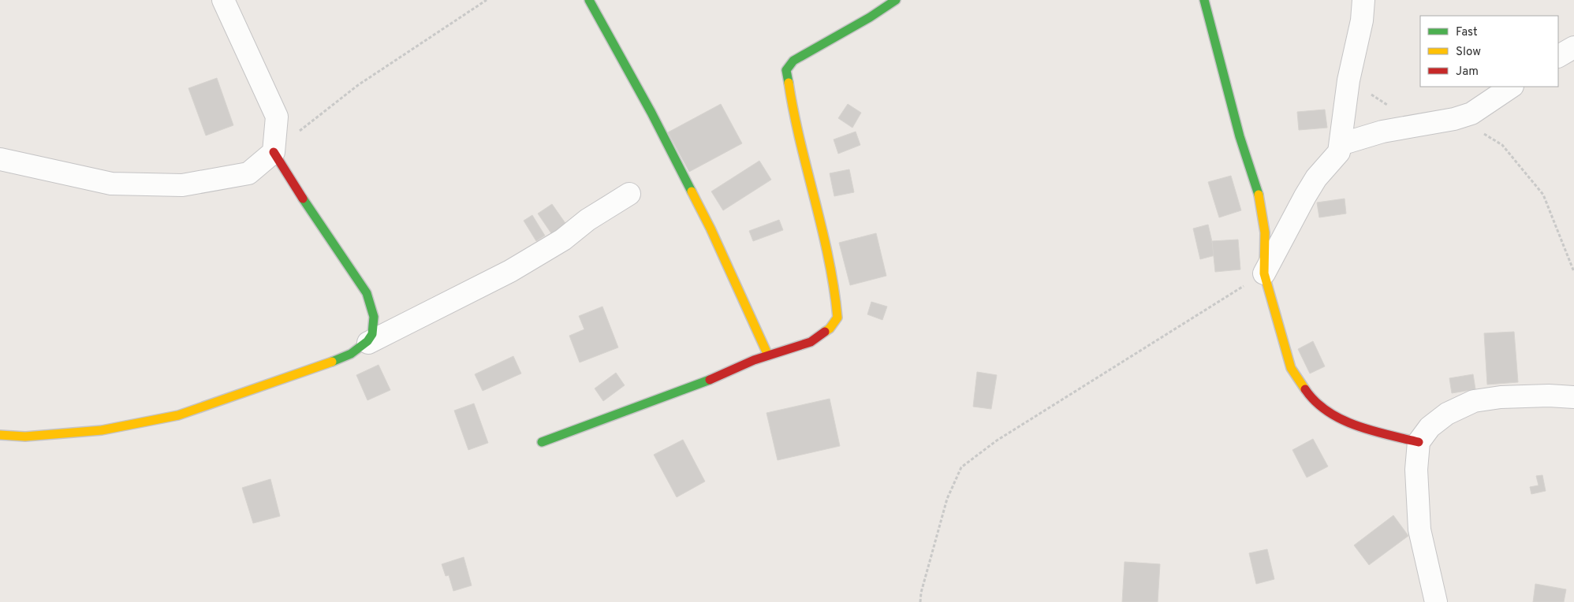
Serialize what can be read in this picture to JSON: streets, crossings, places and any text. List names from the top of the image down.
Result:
{
  "legend": ["Fast", "Slow", "Jam"]
}
